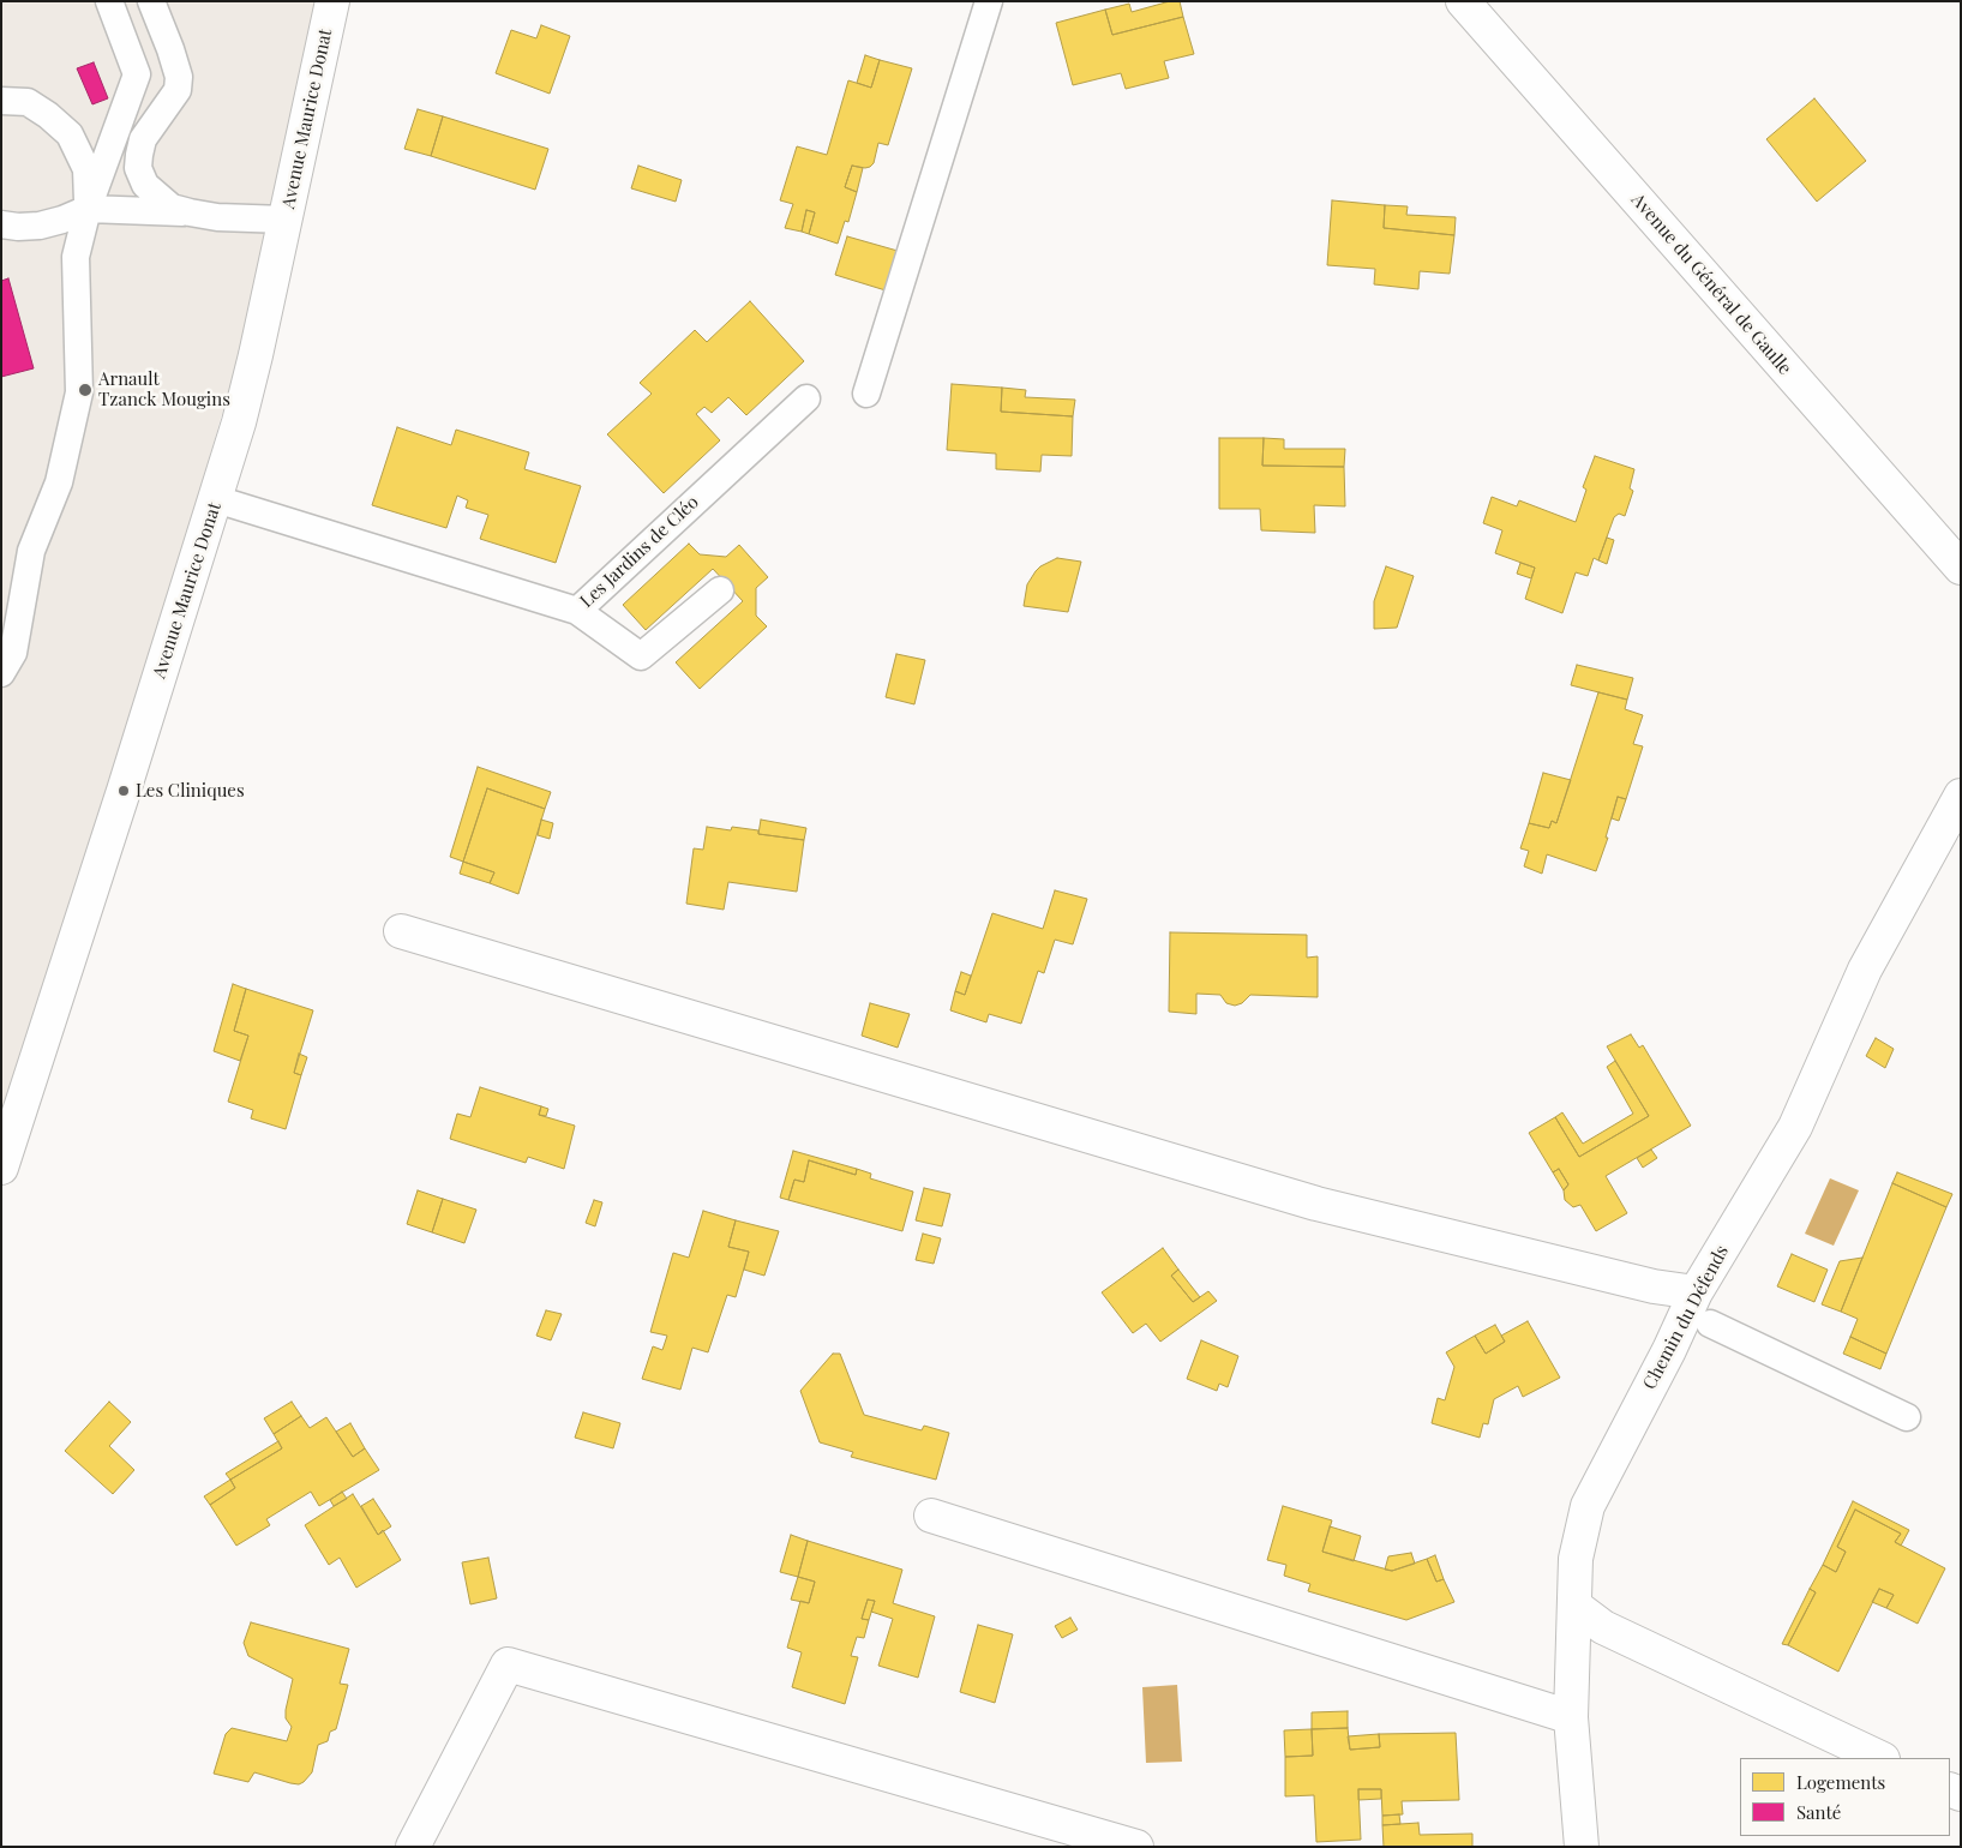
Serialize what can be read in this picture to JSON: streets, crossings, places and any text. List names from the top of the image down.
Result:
{
  "streets": {
    "street": ["Avenue Maurice Donat", "Avenue du Général de Gaulle", "Chemin du Défends"],
    "lane": ["Les Jardins de Cléo"]
  },
  "crossings": [
    ["Avenue Maurice Donat", "Les Jardins de Cléo"]
  ],
  "places": ["Arnault Tzanck Mougins", "Les Cliniques"],
  "legend": ["Logements", "Santé"]
}
